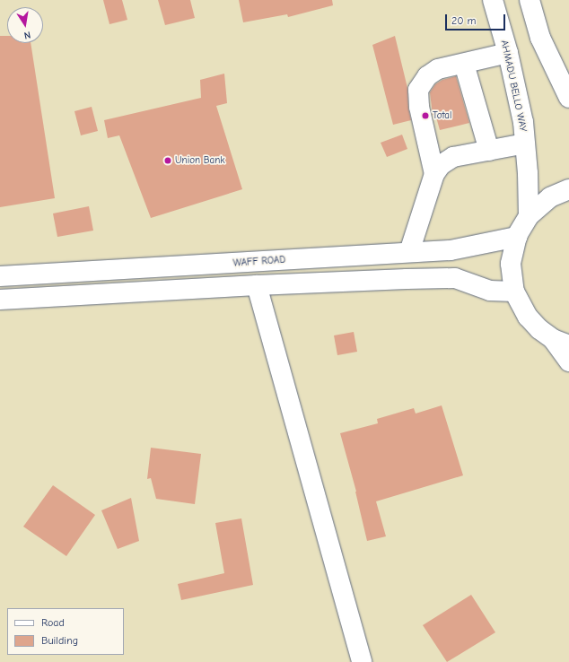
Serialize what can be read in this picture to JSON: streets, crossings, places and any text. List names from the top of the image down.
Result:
{
  "streets": {
    "street": ["AHMADU BELLO WAY", "WAFF ROAD"]
  },
  "places": ["Total", "Union Bank"],
  "legend": ["Road", "Building"],
  "scale_bar": "20 m",
  "north": "bottom"
}
